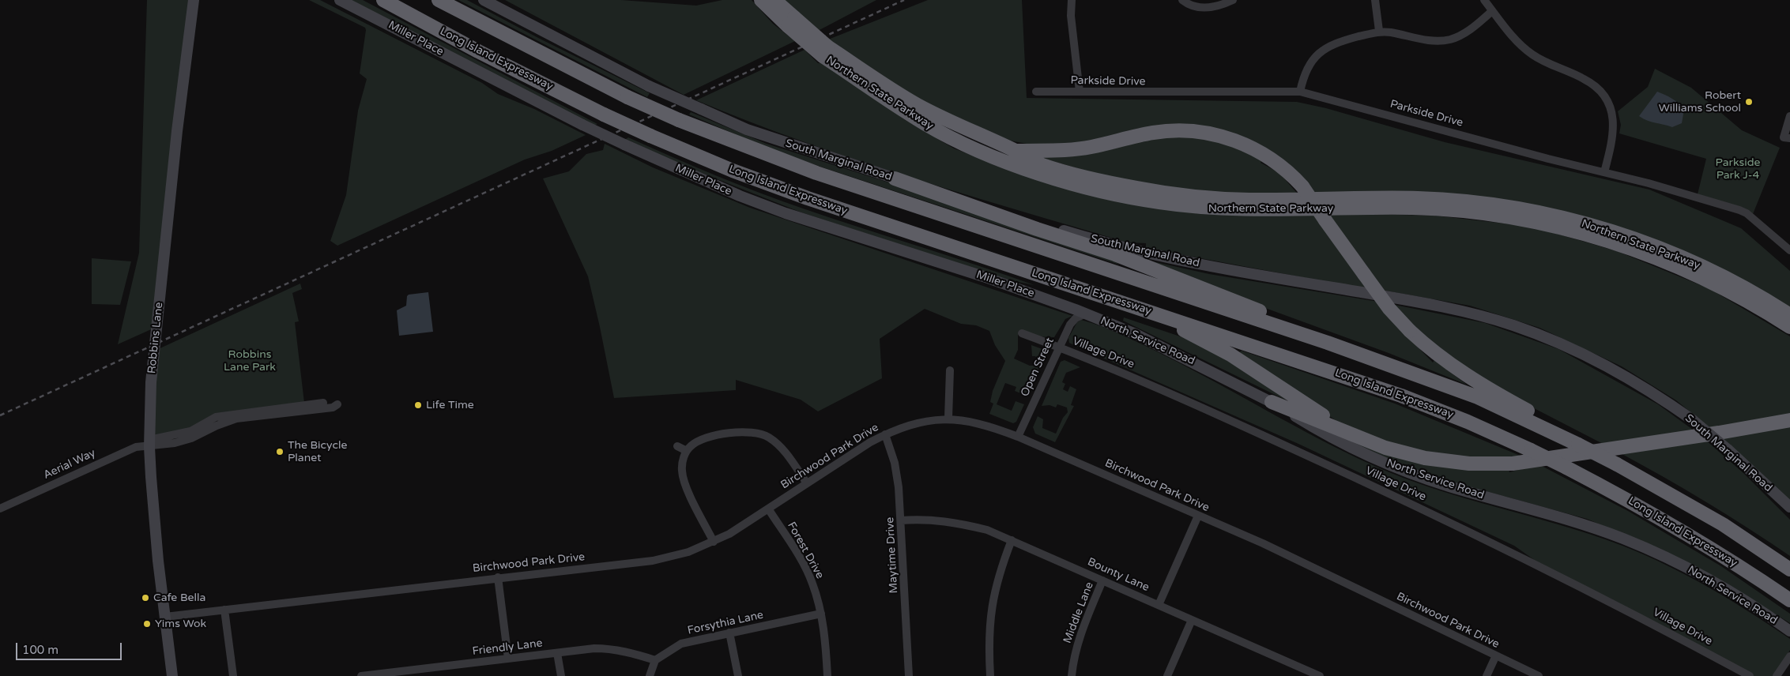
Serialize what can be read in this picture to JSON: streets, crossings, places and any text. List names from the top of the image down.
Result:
{
  "streets": {
    "highway": ["Long Island Expressway", "Northern State Parkway"],
    "main road": [
      "Miller Place",
      "South Marginal Road",
      "Robbins Lane",
      "North Service Road"
    ],
    "street": [
      "Parkside Drive",
      "Village Drive",
      "Open Street",
      "Birchwood Park Drive",
      "Aerial Way",
      "Forest Drive",
      "Maytime Drive",
      "Bounty Lane",
      "Middle Lane",
      "Forsythia Lane",
      "Friendly Lane"
    ]
  },
  "crossings": [
    ["Miller Place", "North Service Road"],
    ["Miller Place", "Open Street"],
    ["Robbins Lane", "Birchwood Park Drive"],
    ["Robbins Lane", "Aerial Way"],
    ["North Service Road", "Open Street"],
    ["Village Drive", "Open Street"],
    ["Open Street", "Birchwood Park Drive"],
    ["Birchwood Park Drive", "Forest Drive"],
    ["Birchwood Park Drive", "Maytime Drive"],
    ["Forest Drive", "Forsythia Lane"],
    ["Maytime Drive", "Bounty Lane"],
    ["Bounty Lane", "Middle Lane"],
    ["Forsythia Lane", "Friendly Lane"]
  ],
  "parks": ["Parkside Park J-4", "Robbins Lane Park"],
  "places": [
    "Robert Williams School",
    "Life Time",
    "The Bicycle Planet",
    "Cafe Bella",
    "Yims Wok"
  ],
  "scale_bar": "100 m"
}
